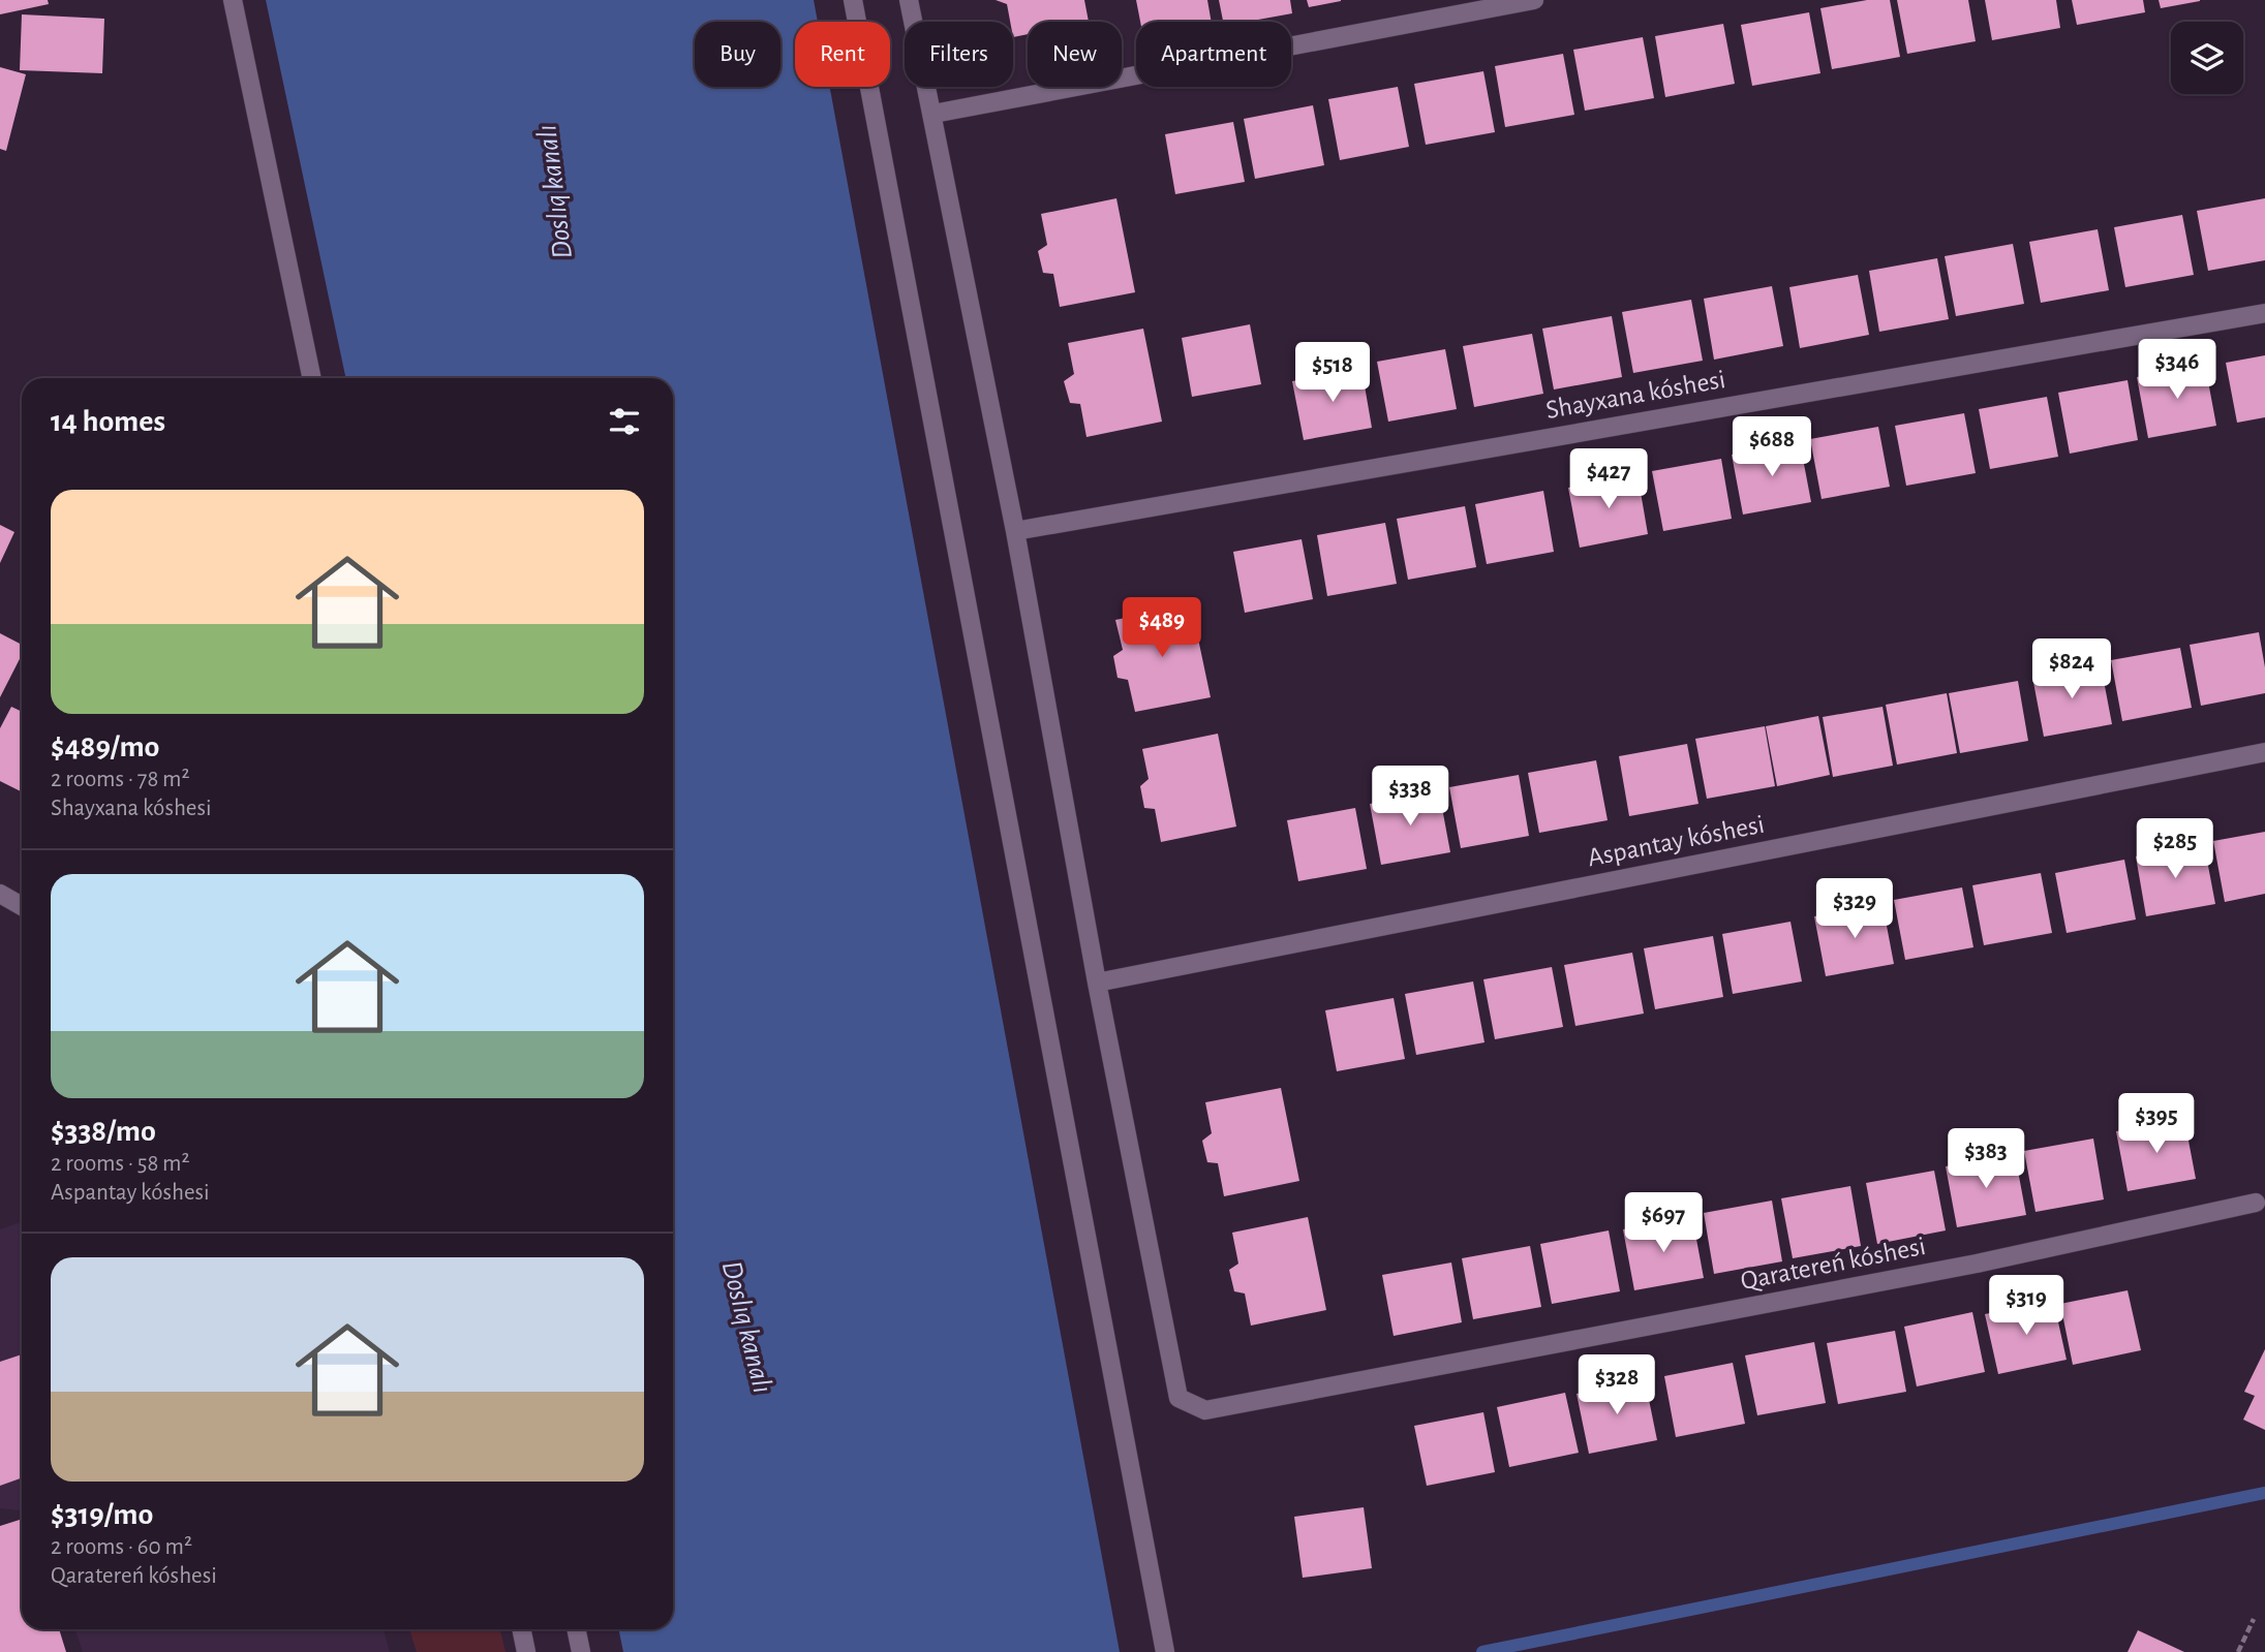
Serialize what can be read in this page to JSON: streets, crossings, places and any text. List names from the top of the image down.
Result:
{
  "streets": {
    "street": ["Shayxana kóshesi", "Aspantay kóshesi", "Qaratereń kóshesi"]
  },
  "crossings": [
    ["Aspantay kóshesi", "Qaratereń kóshesi"]
  ],
  "water": ["Doslıq kanalı"],
  "page": {
    "chip": [
      "Buy",
      "Rent",
      "Filters",
      "New",
      "Apartment"
    ],
    "price": [
      "$346",
      "$518",
      "$688",
      "$427",
      "$489",
      "$824",
      "$338",
      "$285",
      "$329",
      "$395",
      "$383",
      "$697",
      "$319",
      "$328"
    ],
    "heading": "14 homes",
    "list": [
      {
        "name": "$489/mo",
        "note": "2 rooms · 78 m² · Shayxana kóshesi"
      },
      {
        "name": "$338/mo",
        "note": "2 rooms · 58 m² · Aspantay kóshesi"
      },
      {
        "name": "$319/mo",
        "note": "2 rooms · 60 m² · Qaratereń kóshesi"
      }
    ]
  }
}
